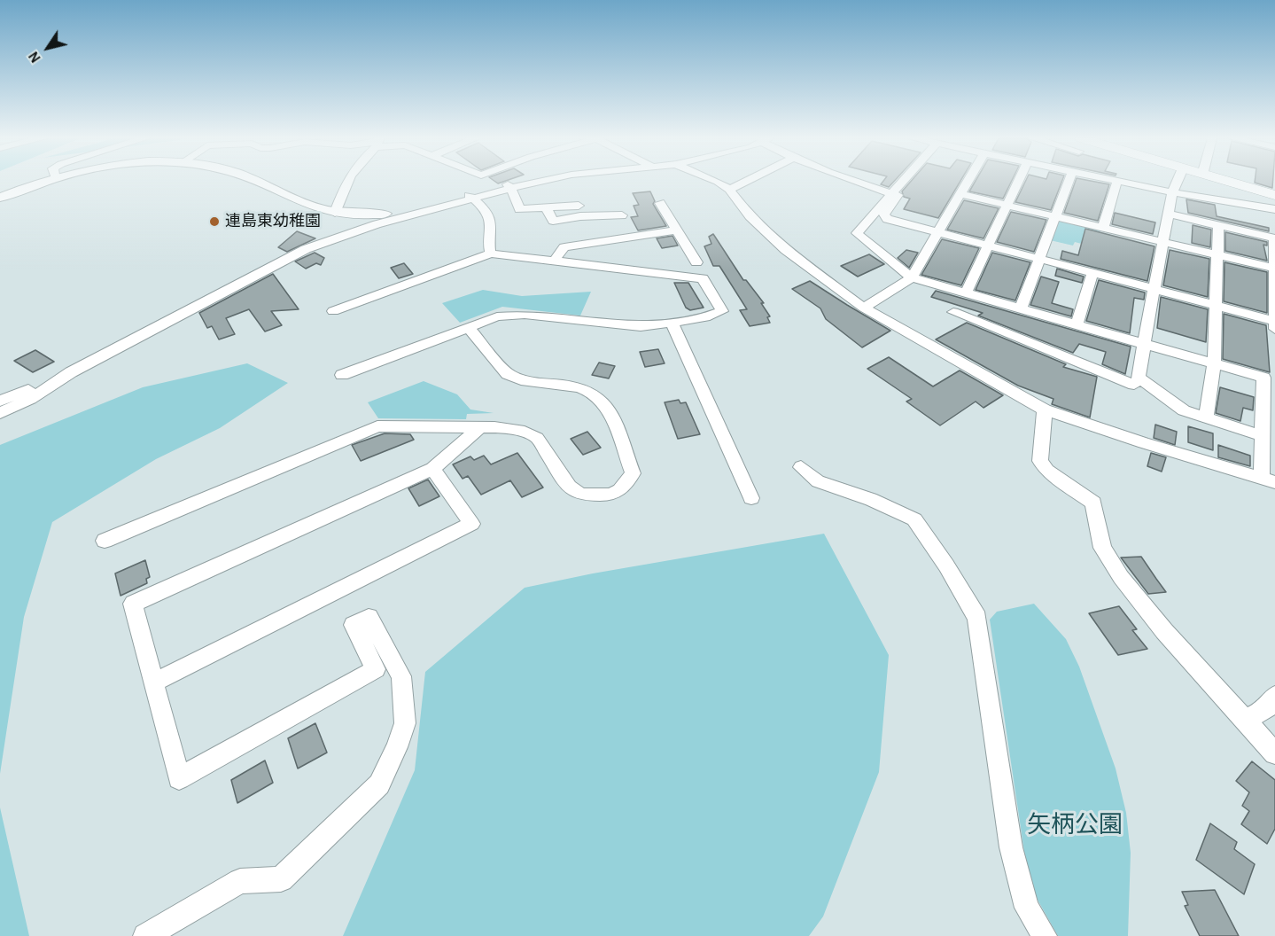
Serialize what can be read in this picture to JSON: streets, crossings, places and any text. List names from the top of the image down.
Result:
{
  "parks": ["矢柄公園"],
  "places": ["連島東幼稚園"],
  "north": "bottom left"
}
